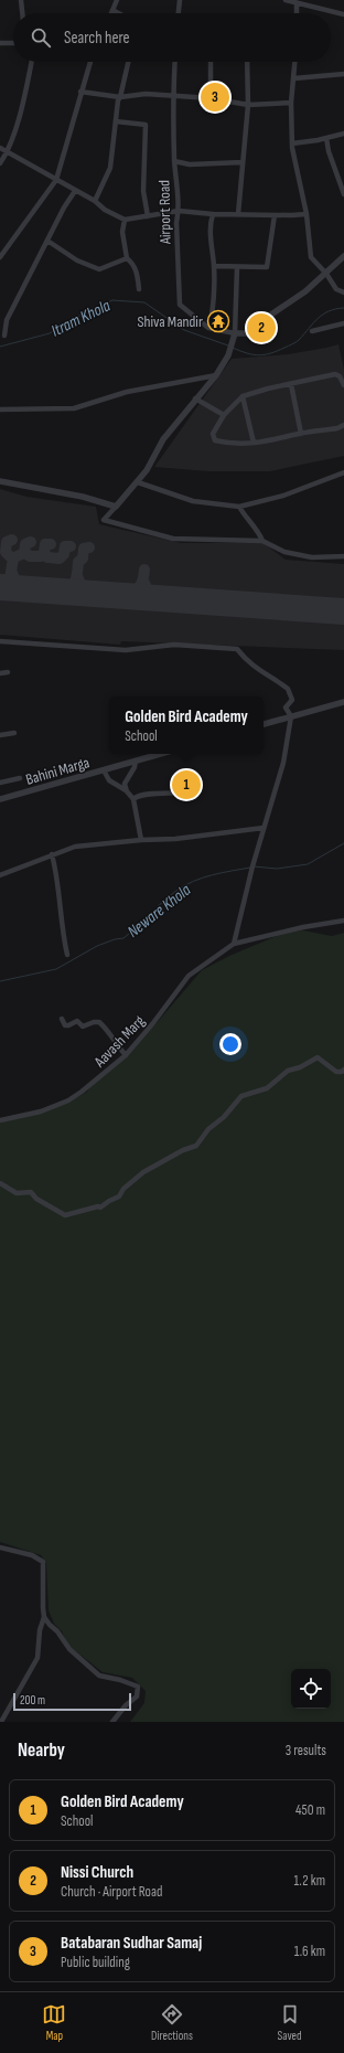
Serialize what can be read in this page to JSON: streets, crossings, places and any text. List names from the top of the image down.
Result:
{
  "streets": {
    "street": ["Airport Road", "Bahini Marga", "Aavash Marg"]
  },
  "water": ["Itram Khola", "Neware Khola"],
  "places": {
    "temple": ["Shiva Mandir"]
  },
  "scale_bar": "200 m",
  "page": {
    "search": "Search here",
    "pins": ["3", "2", "1"],
    "popup": ["Golden Bird Academy", "School"],
    "scale": "200 m",
    "heading": ["Nearby", "3 results"],
    "list": [
      {
        "mark": "1",
        "name": "Golden Bird Academy",
        "note": "School",
        "value": "450 m"
      },
      {
        "mark": "2",
        "name": "Nissi Church",
        "note": "Church · Airport Road",
        "value": "1.2 km"
      },
      {
        "mark": "3",
        "name": "Batabaran Sudhar Samaj",
        "note": "Public building",
        "value": "1.6 km"
      }
    ],
    "nav": ["Map", "Directions", "Saved"]
  }
}
